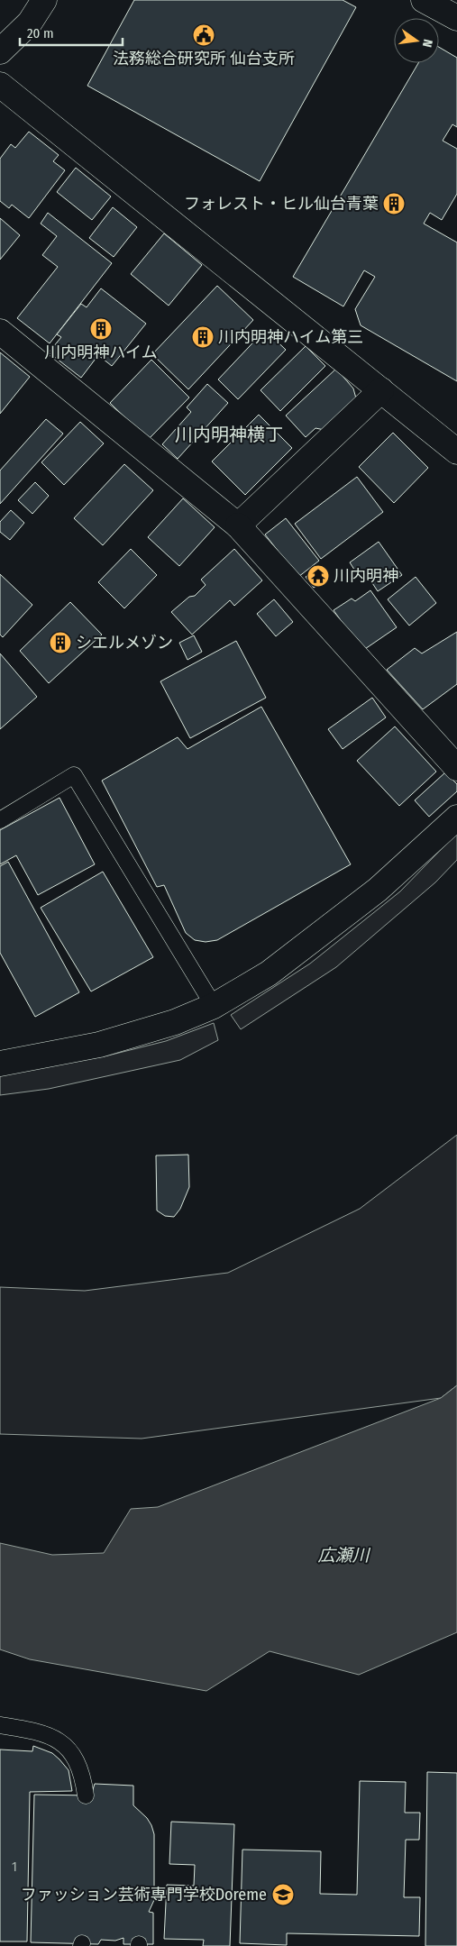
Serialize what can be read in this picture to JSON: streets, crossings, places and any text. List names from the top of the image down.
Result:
{
  "districts": ["川内明神横丁"],
  "water": ["広瀬川"],
  "places": {
    "public building": ["法務総合研究所 仙台支所"],
    "building": [
      "フォレスト・ヒル仙台青葉",
      "川内明神ハイム",
      "川内明神ハイム第三",
      "シエルメゾン"
    ],
    "temple": ["川内明神"],
    "school or university": ["ファッション芸術専門学校Doreme"]
  },
  "house_numbers": ["1"],
  "scale_bar": "20 m",
  "north": "right"
}
